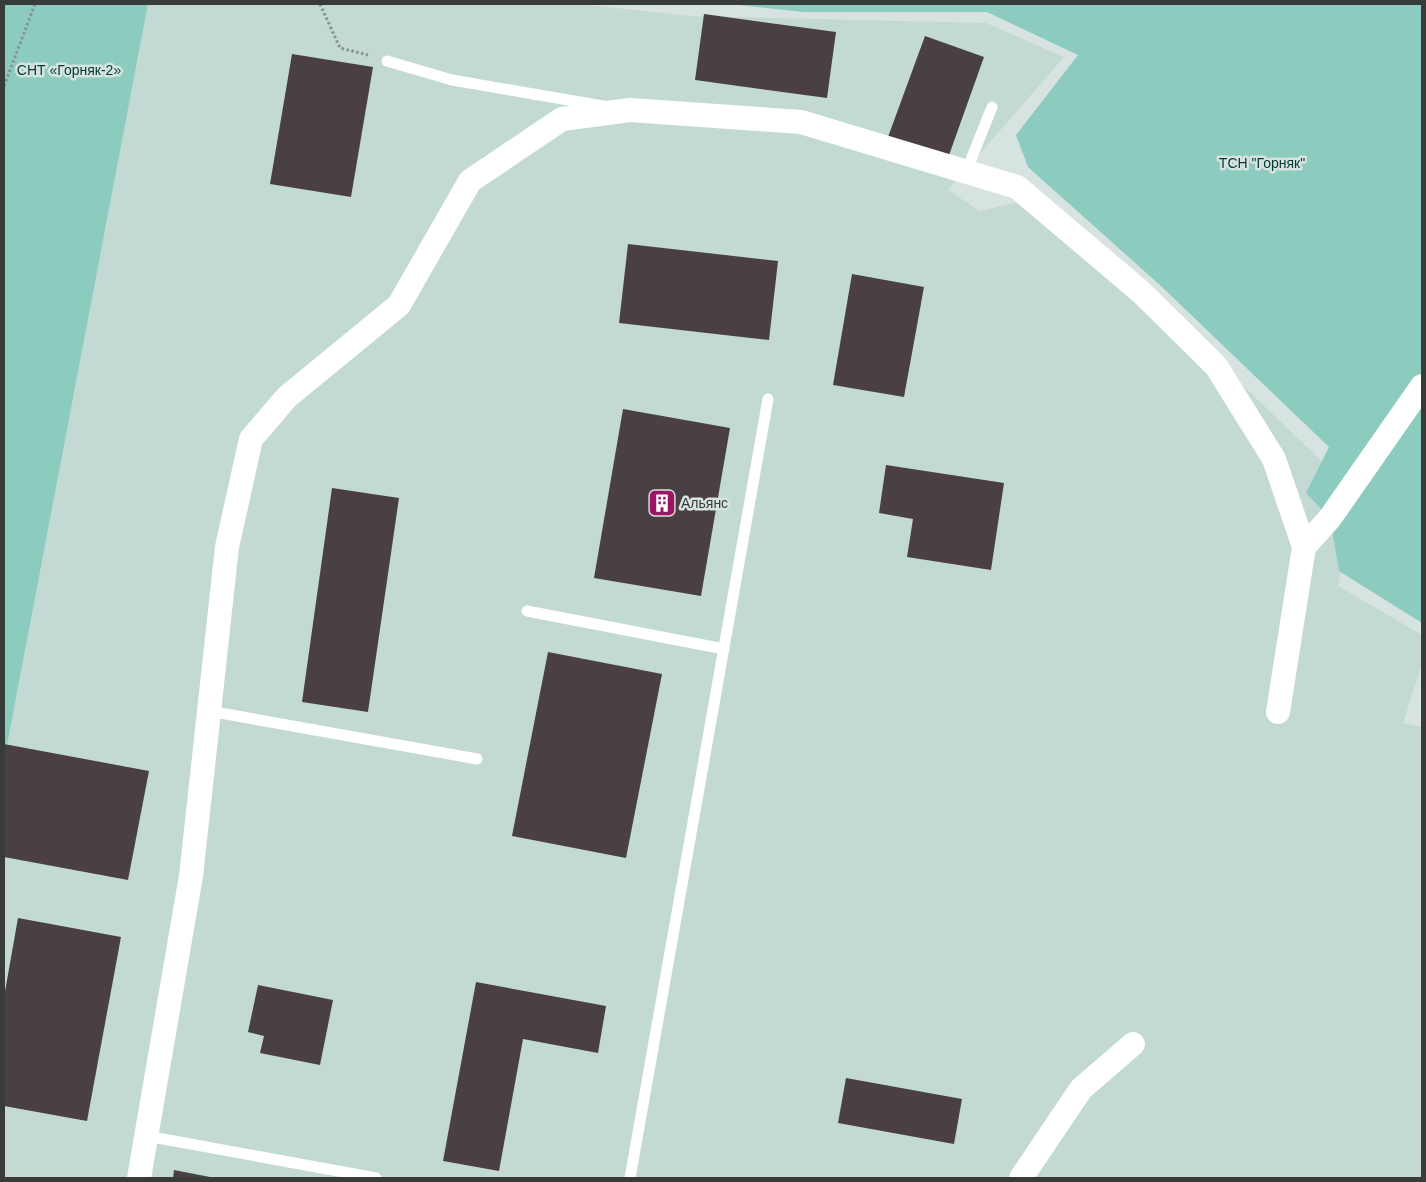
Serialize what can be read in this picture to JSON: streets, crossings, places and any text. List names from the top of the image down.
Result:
{
  "parks": ["СНТ «Горняк-2»", "ТСН \"Горняк\""],
  "places": {
    "building": ["Альянс"]
  }
}
